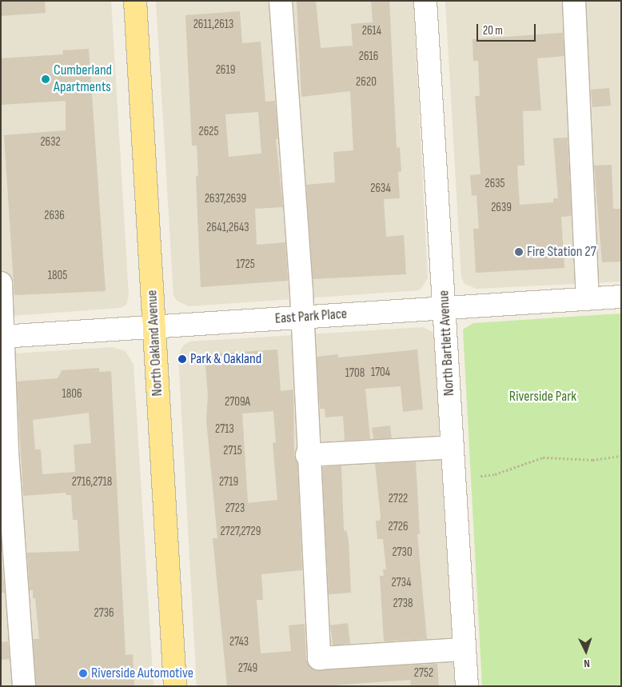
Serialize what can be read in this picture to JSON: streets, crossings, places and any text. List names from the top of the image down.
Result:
{
  "streets": {
    "main road": ["North Oakland Avenue"],
    "street": ["East Park Place", "North Bartlett Avenue"]
  },
  "crossings": [
    ["East Park Place", "North Oakland Avenue"],
    ["East Park Place", "North Bartlett Avenue"]
  ],
  "parks": ["Riverside Park"],
  "places": [
    "Cumberland Apartments",
    "Fire Station 27",
    "Park & Oakland",
    "Riverside Automotive"
  ],
  "house_numbers": [
    "2611,2613",
    "2614",
    "2616",
    "2619",
    "2620",
    "2625",
    "2632",
    "2635",
    "2634",
    "2637,2639",
    "2639",
    "2636",
    "2641,2643",
    "1725",
    "1805",
    "1704",
    "1708",
    "1806",
    "2709A",
    "2713",
    "2715",
    "2716,2718",
    "2719",
    "2722",
    "2723",
    "2726",
    "2727,2729",
    "2730",
    "2734",
    "2738",
    "2736",
    "2743",
    "2749",
    "2752"
  ],
  "scale_bar": "20 m",
  "north": "bottom"
}
